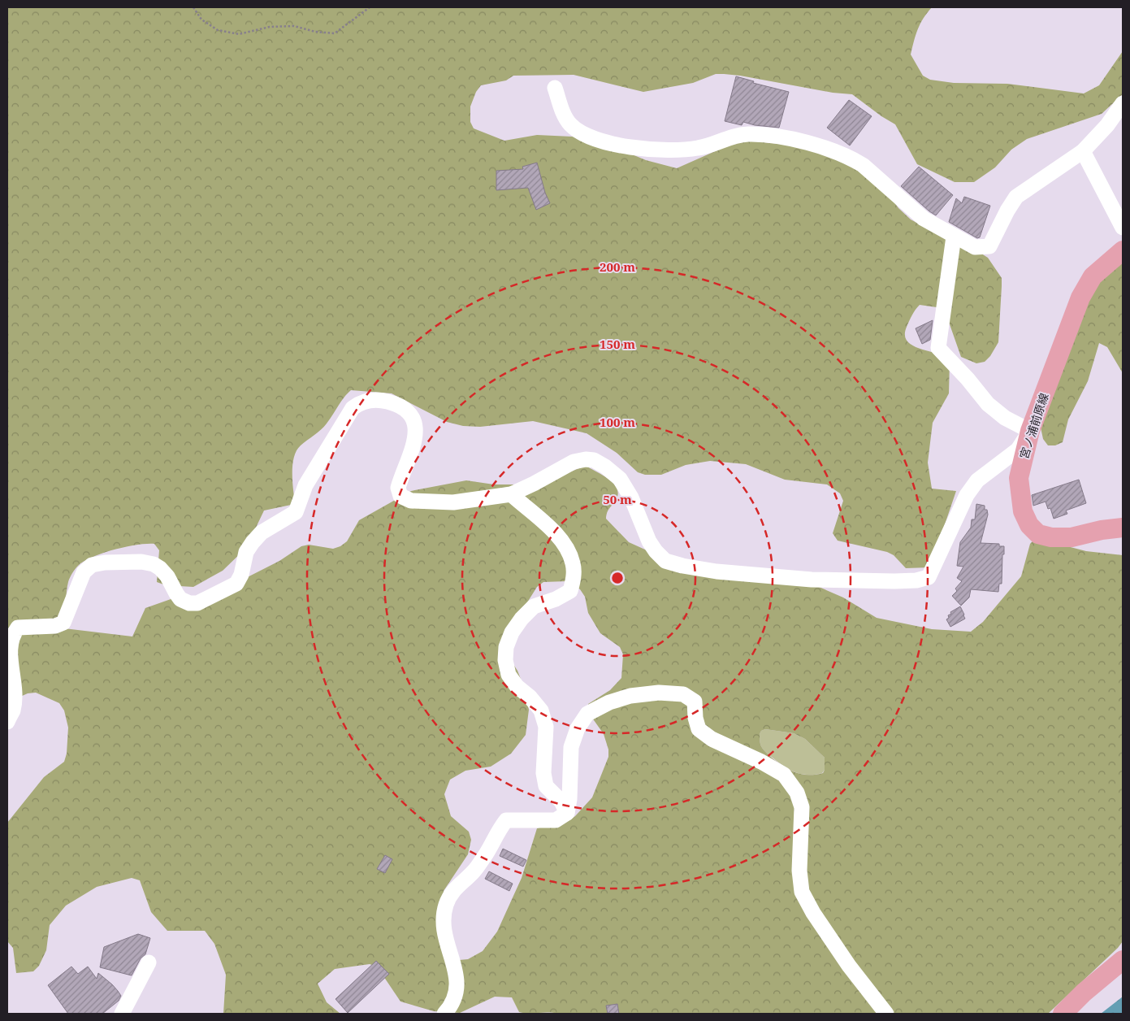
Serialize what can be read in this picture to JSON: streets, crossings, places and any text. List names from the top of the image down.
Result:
{
  "streets": {
    "main road": ["宮ノ浦前原線"]
  },
  "rings": [
    "200 m",
    "150 m",
    "100 m",
    "50 m"
  ]
}
